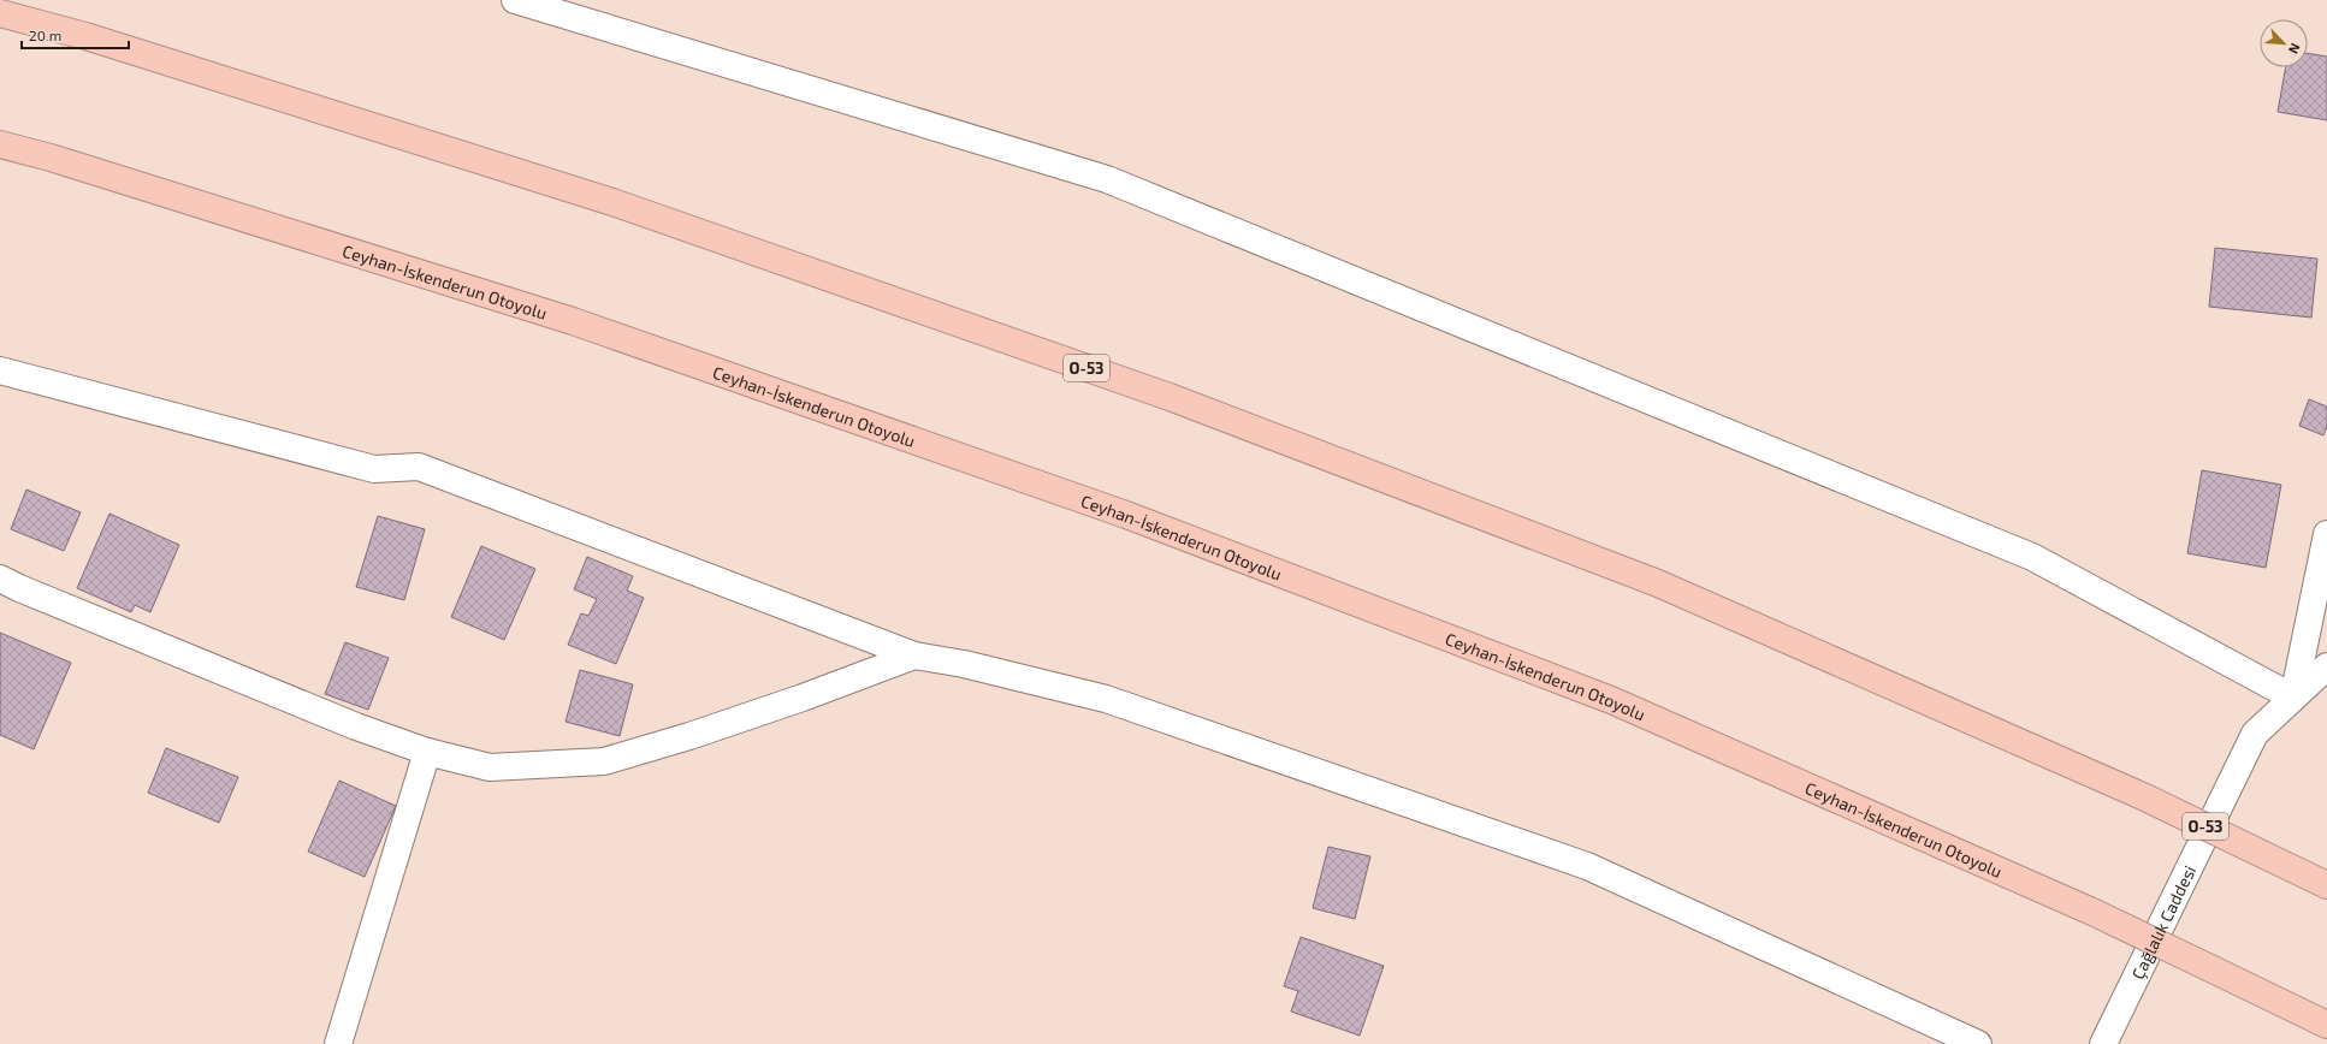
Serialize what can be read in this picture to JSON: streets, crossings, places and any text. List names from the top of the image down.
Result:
{
  "streets": {
    "highway": ["Ceyhan-İskenderun Otoyolu", "O-53"],
    "street": ["Çağlalık Caddesi"]
  },
  "scale_bar": "20 m",
  "north": "bottom right"
}
